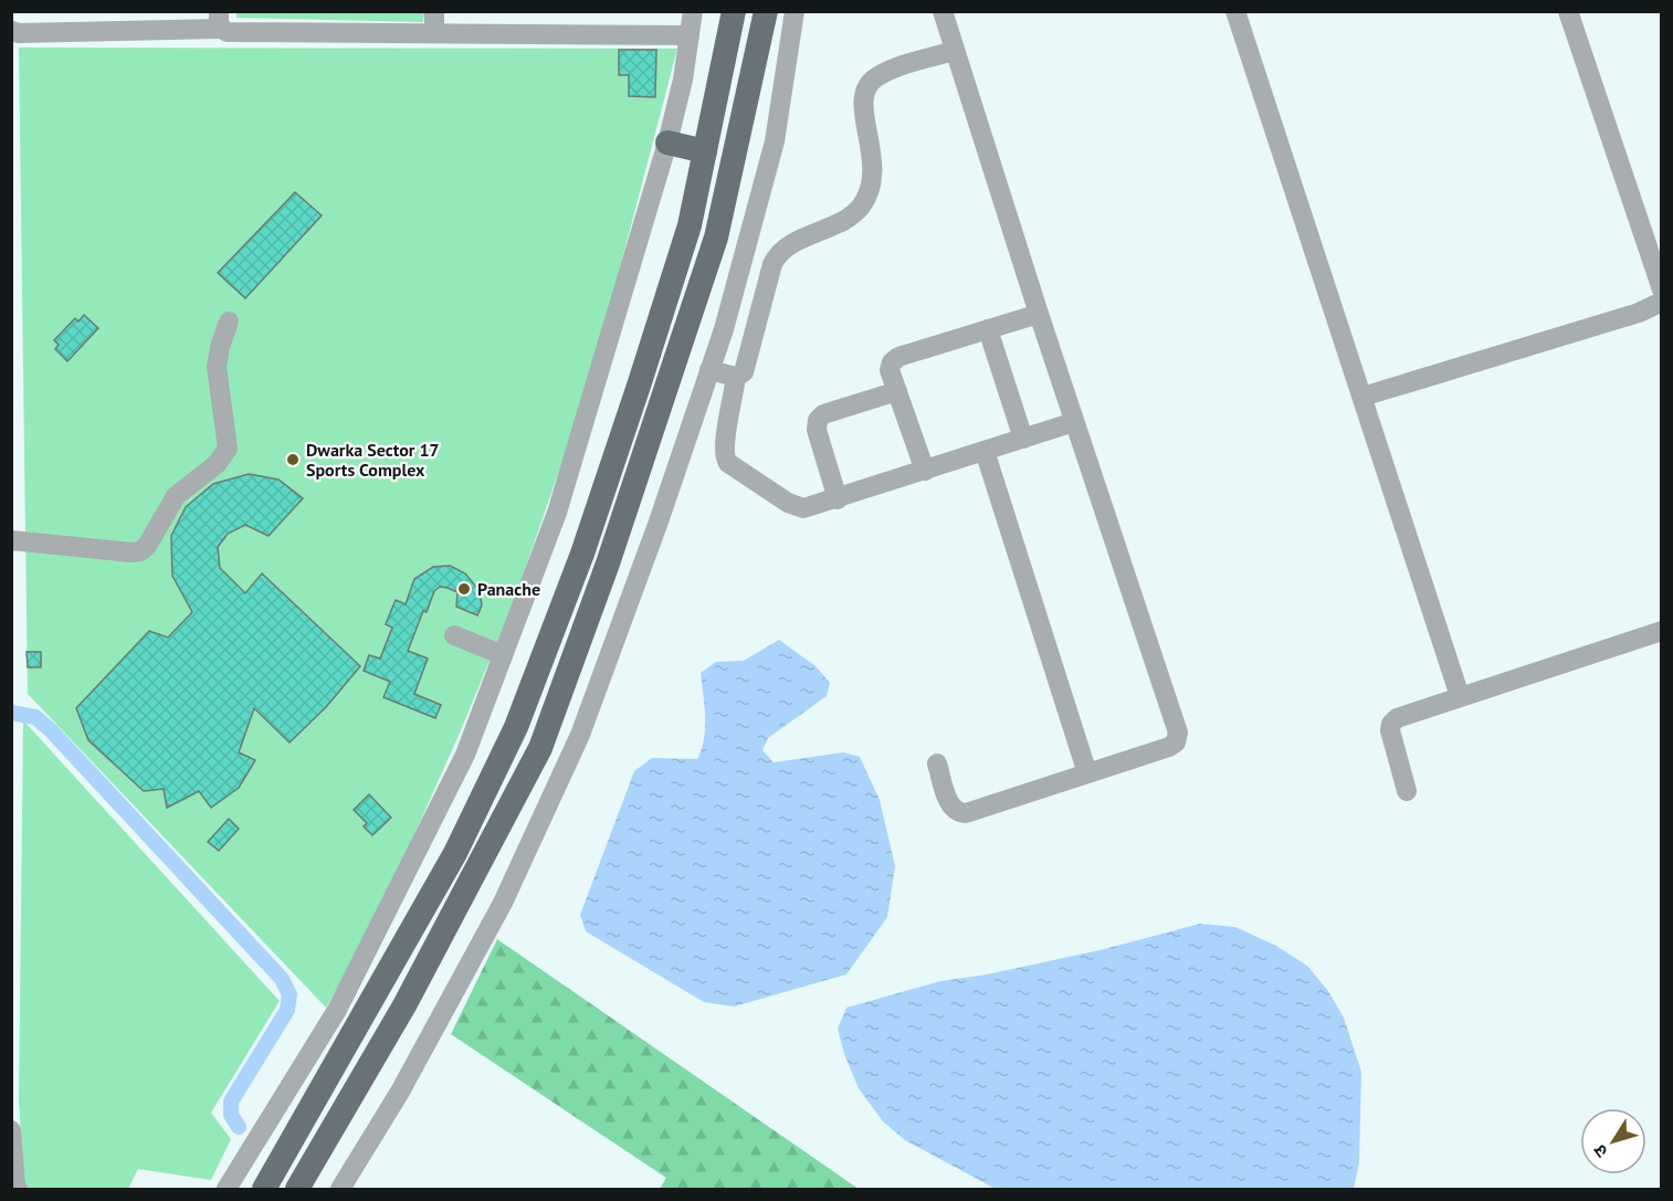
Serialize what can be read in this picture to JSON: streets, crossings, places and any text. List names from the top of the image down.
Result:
{
  "places": ["Dwarka Sector 17 Sports Complex", "Panache"],
  "north": "bottom left"
}
